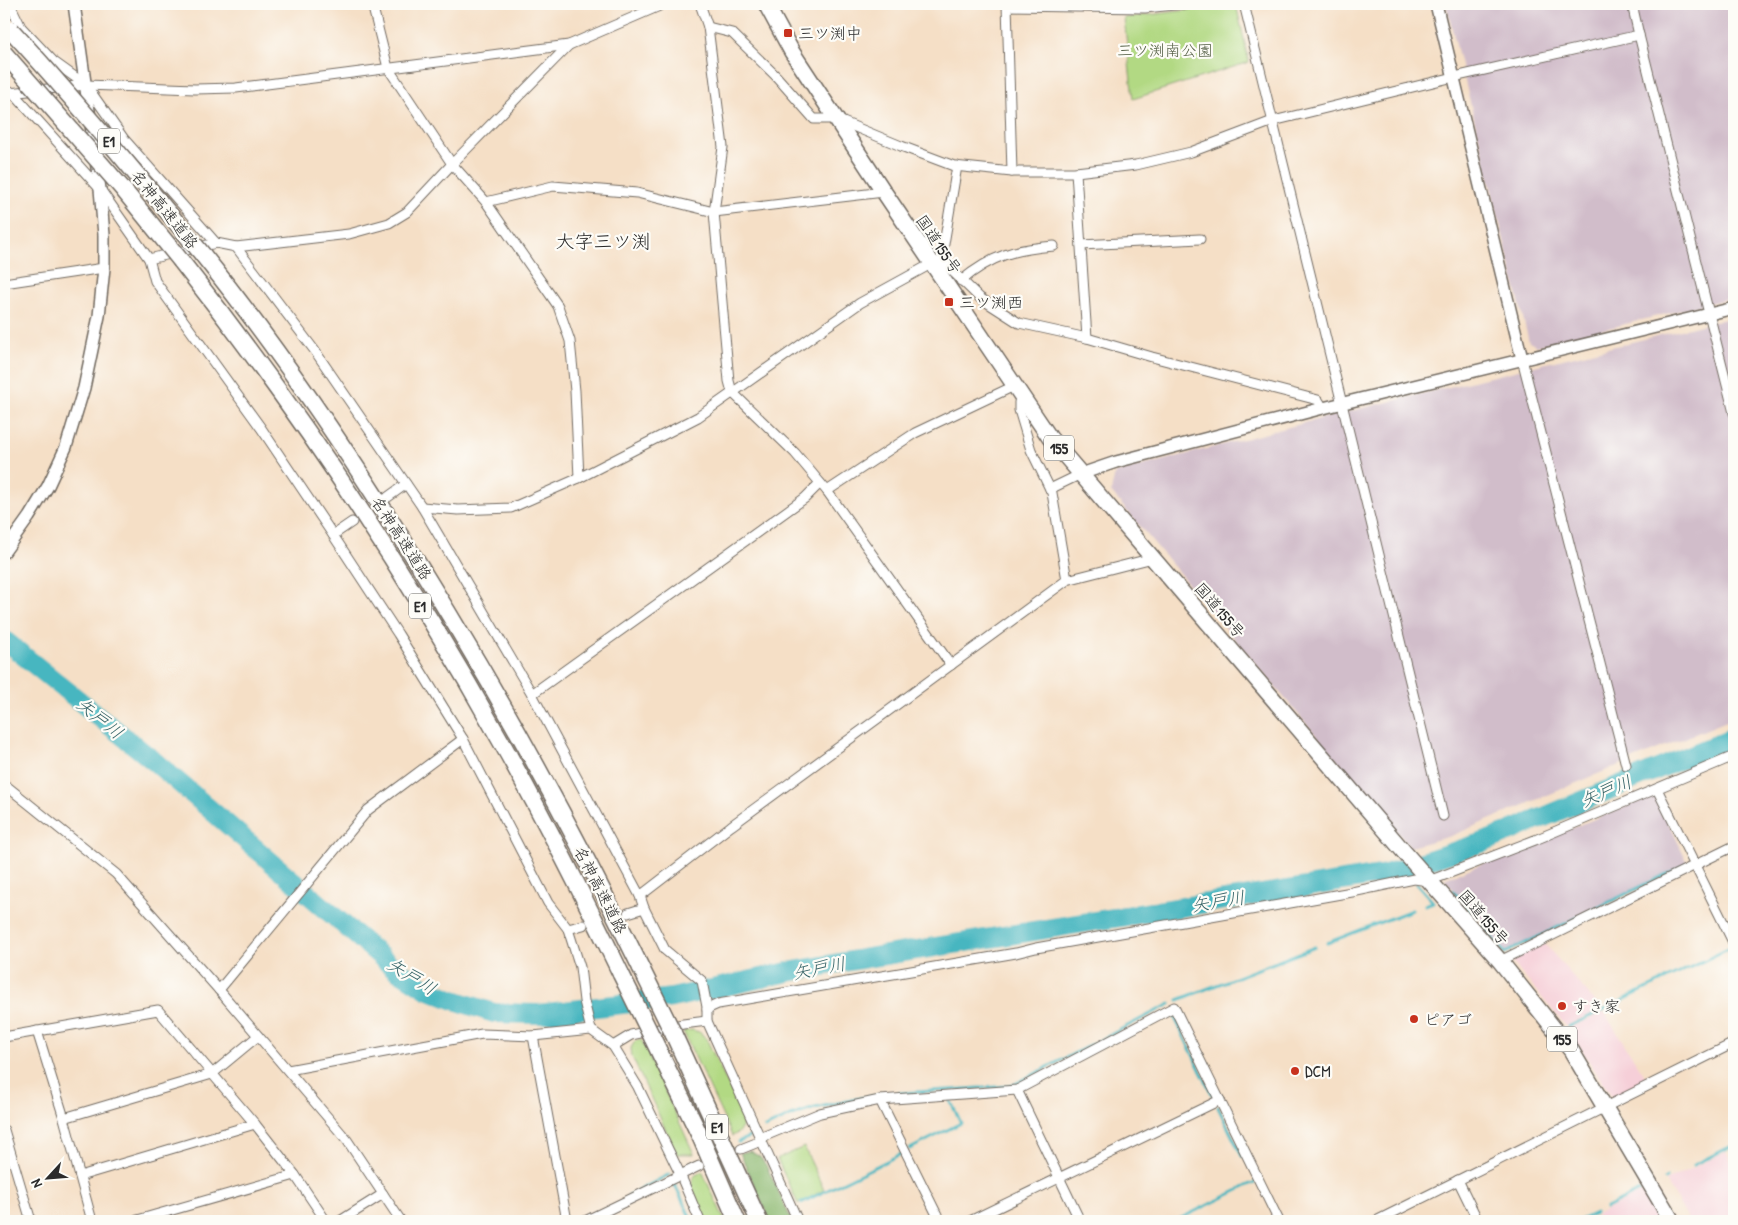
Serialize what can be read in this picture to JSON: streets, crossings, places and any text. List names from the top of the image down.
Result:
{
  "streets": {
    "highway": [
      "E1",
      "名神高速道路",
      "国道155号",
      "155"
    ]
  },
  "districts": ["大字三ツ渕"],
  "water": ["矢戸川"],
  "parks": ["三ツ渕南公園"],
  "places": {
    "transit": ["三ツ渕中", "三ツ渕西"],
    "other": ["すき家", "ピアゴ", "DCM"]
  },
  "north": "bottom left"
}
